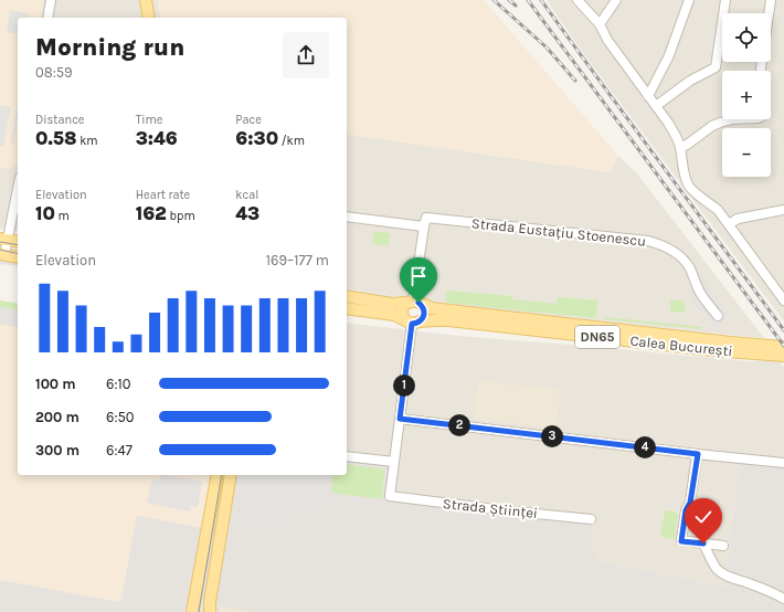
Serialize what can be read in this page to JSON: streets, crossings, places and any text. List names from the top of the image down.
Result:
{
  "streets": {
    "main road": ["DN65", "Calea București"],
    "street": ["Strada Eustațiu Stoenescu", "Strada Științei"]
  },
  "page": {
    "map_buttons": ["+", "−"],
    "heading": ["Morning run", "08:59"],
    "stats": [
      ["Distance", "0.58 km"],
      ["Time", "3:46"],
      ["Pace", "6:30 /km"],
      ["Elevation", "10 m"],
      ["Heart rate", "162 bpm"],
      ["kcal", "43"]
    ],
    "chart": ["Elevation", "169–177 m"],
    "list": [
      {
        "name": "100 m",
        "note": "6:10"
      },
      {
        "name": "200 m",
        "note": "6:50"
      },
      {
        "name": "300 m",
        "note": "6:47"
      }
    ],
    "pins": [
      "1",
      "2",
      "3",
      "4"
    ]
  }
}
